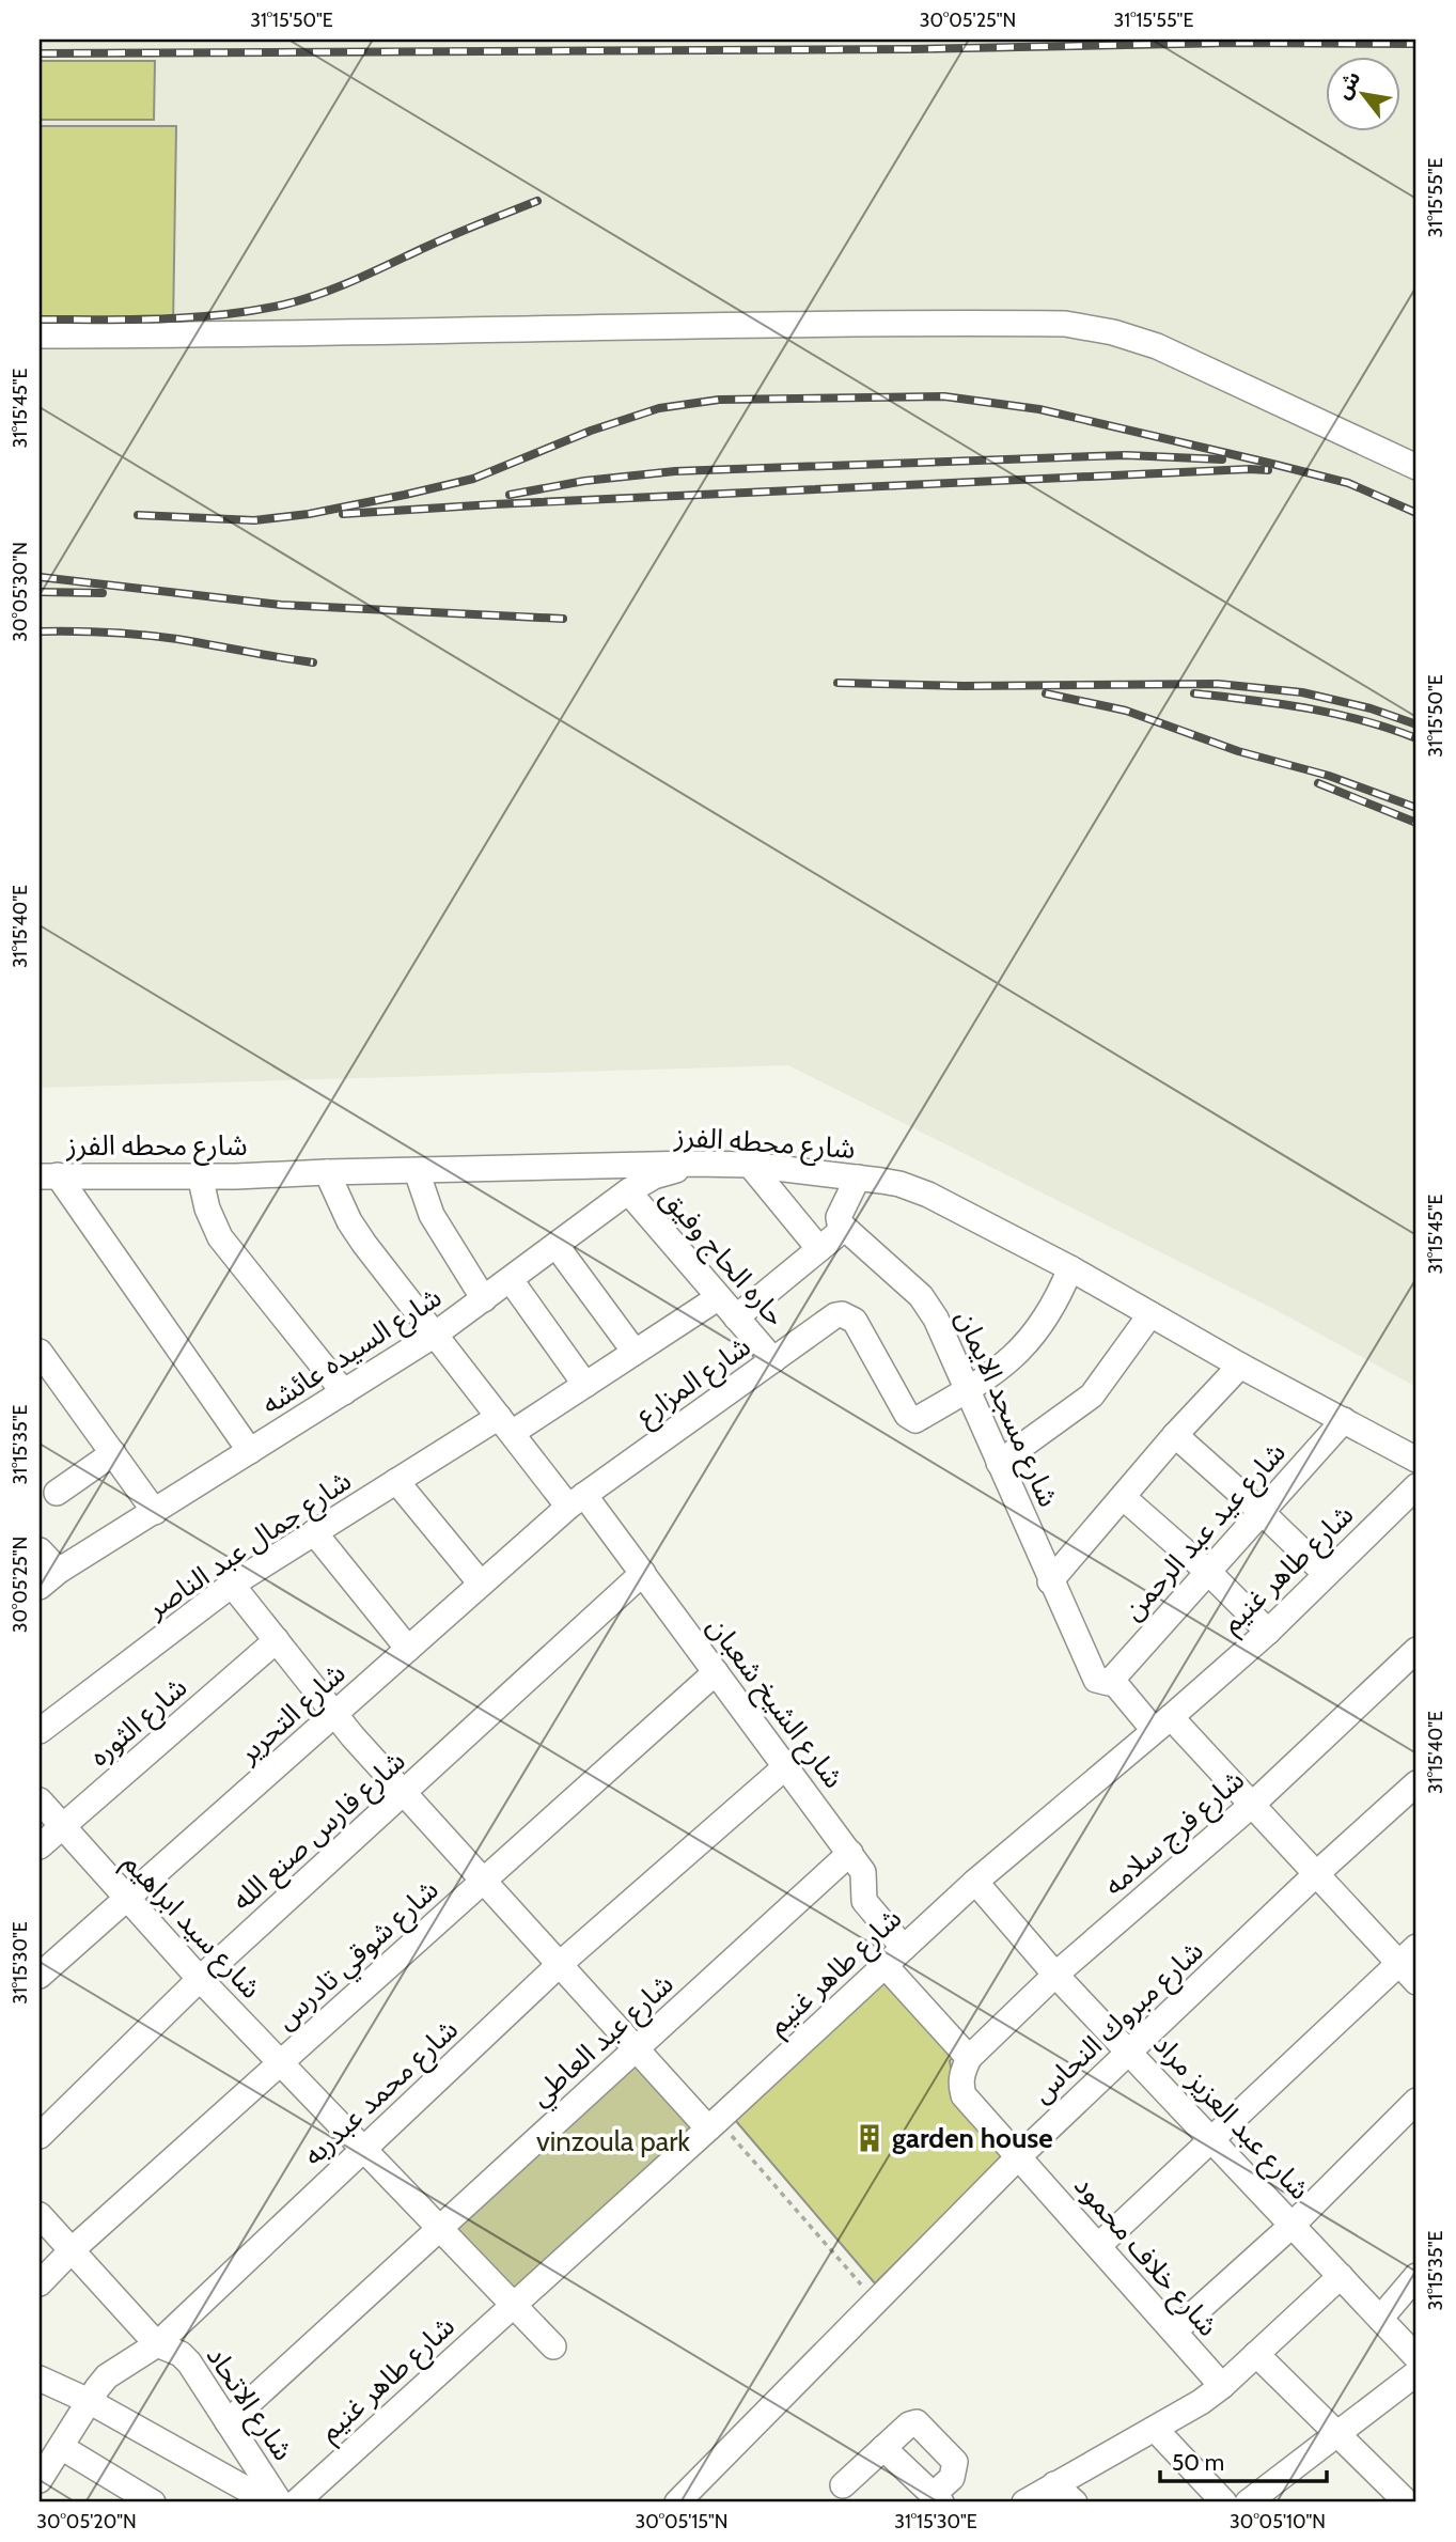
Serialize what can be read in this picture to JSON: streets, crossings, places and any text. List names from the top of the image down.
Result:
{
  "streets": {
    "street": [
      "شارع محطه الفرز",
      "حاره الحاج وفيق",
      "شارع السيده عائشه",
      "شارع المزارع",
      "شارع مسجد الايمان",
      "شارع عيد عبد الرحمن",
      "شارع جمال عبد الناصر",
      "شارع طاهر غنيم",
      "شارع الشيخ شعبان",
      "شارع التحرير",
      "شارع الثوره",
      "شارع فارس صنع الله",
      "شارع فرج سلامه",
      "شارع سيد ابراهيم",
      "شارع شوقي تادرس",
      "شارع مبروك النحاس",
      "شارع عبد العاطي",
      "شارع محمد عبدربه",
      "شارع عبد العزيز مراد",
      "شارع خلاف محمود",
      "شارع الاتحاد"
    ]
  },
  "crossings": [
    ["شارع محطه الفرز", "شارع السيده عائشه"],
    ["شارع محطه الفرز", "شارع عيد عبد الرحمن"],
    ["شارع محطه الفرز", "شارع الشيخ شعبان"],
    ["حاره الحاج وفيق", "شارع السيده عائشه"],
    ["حاره الحاج وفيق", "شارع المزارع"],
    ["حاره الحاج وفيق", "شارع جمال عبد الناصر"],
    ["شارع السيده عائشه", "شارع الشيخ شعبان"],
    ["شارع المزارع", "شارع مسجد الايمان"],
    ["شارع المزارع", "شارع الشيخ شعبان"],
    ["شارع المزارع", "شارع التحرير"],
    ["شارع مسجد الايمان", "شارع عيد عبد الرحمن"],
    ["شارع جمال عبد الناصر", "شارع الشيخ شعبان"],
    ["شارع طاهر غنيم", "شارع الشيخ شعبان"],
    ["شارع طاهر غنيم", "شارع سيد ابراهيم"],
    ["شارع طاهر غنيم", "شارع عبد العزيز مراد"],
    ["شارع الشيخ شعبان", "شارع التحرير"],
    ["شارع الشيخ شعبان", "شارع فارس صنع الله"],
    ["شارع الشيخ شعبان", "شارع شوقي تادرس"],
    ["شارع الشيخ شعبان", "شارع عبد العاطي"],
    ["شارع الشيخ شعبان", "شارع محمد عبدربه"],
    ["شارع التحرير", "شارع سيد ابراهيم"],
    ["شارع الثوره", "شارع سيد ابراهيم"],
    ["شارع فارس صنع الله", "شارع سيد ابراهيم"],
    ["شارع فرج سلامه", "شارع عبد العزيز مراد"],
    ["شارع فرج سلامه", "شارع خلاف محمود"],
    ["شارع سيد ابراهيم", "شارع شوقي تادرس"],
    ["شارع سيد ابراهيم", "شارع عبد العاطي"],
    ["شارع سيد ابراهيم", "شارع محمد عبدربه"],
    ["شارع شوقي تادرس", "شارع الاتحاد"],
    ["شارع مبروك النحاس", "شارع عبد العزيز مراد"],
    ["شارع مبروك النحاس", "شارع خلاف محمود"],
    ["شارع عبد العاطي", "شارع الاتحاد"],
    ["شارع محمد عبدربه", "شارع الاتحاد"]
  ],
  "parks": ["vinzoula park"],
  "places": {
    "building": ["garden house"]
  },
  "scale_bar": "50 m",
  "north": "top left",
  "coordinates": [
    "31°15'50\"E",
    "30°05'25\"N",
    "31°15'55\"E",
    "31°15'45\"E",
    "30°05'30\"N",
    "31°15'40\"E",
    "31°15'35\"E",
    "31°15'30\"E",
    "30°05'20\"N",
    "30°05'15\"N",
    "30°05'10\"N"
  ]
}
